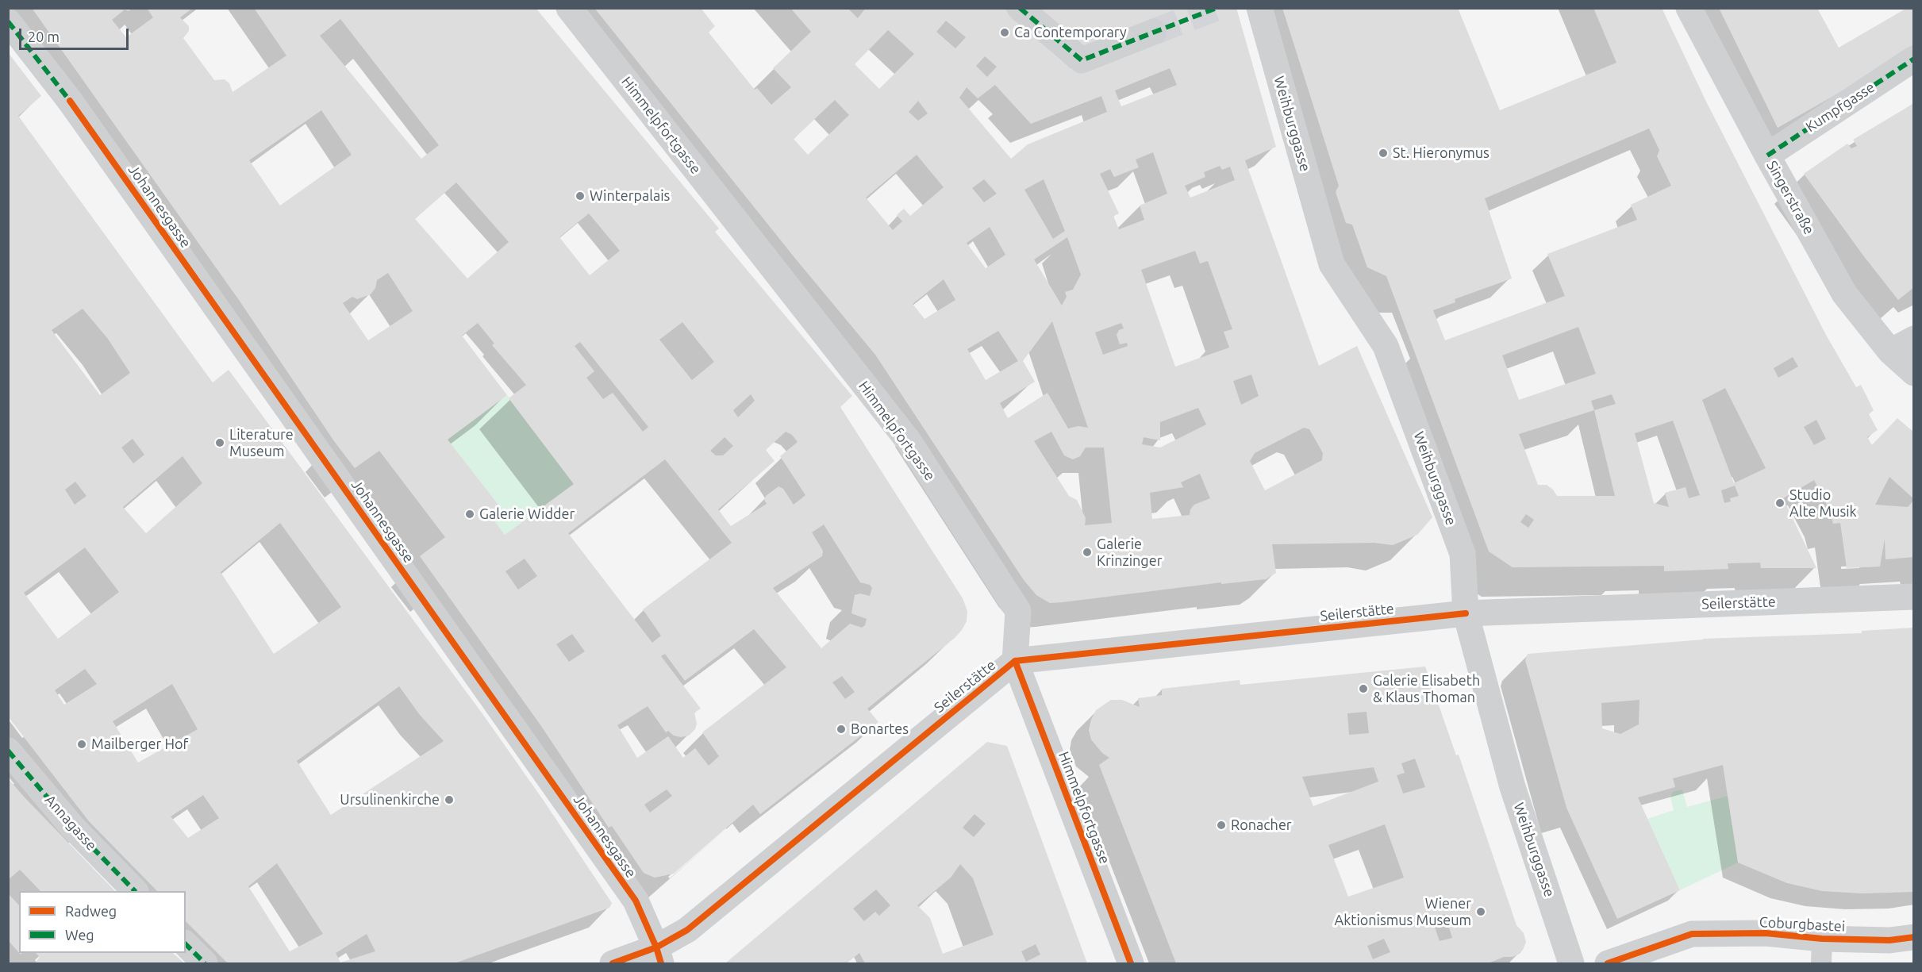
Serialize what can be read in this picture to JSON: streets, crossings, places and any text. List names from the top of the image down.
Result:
{
  "streets": {
    "street": [
      "Kumpfgasse",
      "Weihburggasse",
      "Himmelpfortgasse",
      "Singerstraße",
      "Johannesgasse",
      "Seilerstätte",
      "Annagasse",
      "Coburgbastei"
    ]
  },
  "crossings": [
    ["Kumpfgasse", "Singerstraße"],
    ["Weihburggasse", "Seilerstätte"],
    ["Himmelpfortgasse", "Seilerstätte"],
    ["Johannesgasse", "Seilerstätte"]
  ],
  "places": [
    "Ca Contemporary",
    "St. Hieronymus",
    "Winterpalais",
    "Literature Museum",
    "Studio Alte Musik",
    "Galerie Widder",
    "Galerie Krinzinger",
    "Galerie Elisabeth & Klaus Thoman",
    "Bonartes",
    "Mailberger Hof",
    "Ursulinenkirche",
    "Ronacher",
    "Wiener Aktionismus Museum"
  ],
  "legend": ["Radweg", "Weg"],
  "scale_bar": "20 m"
}
